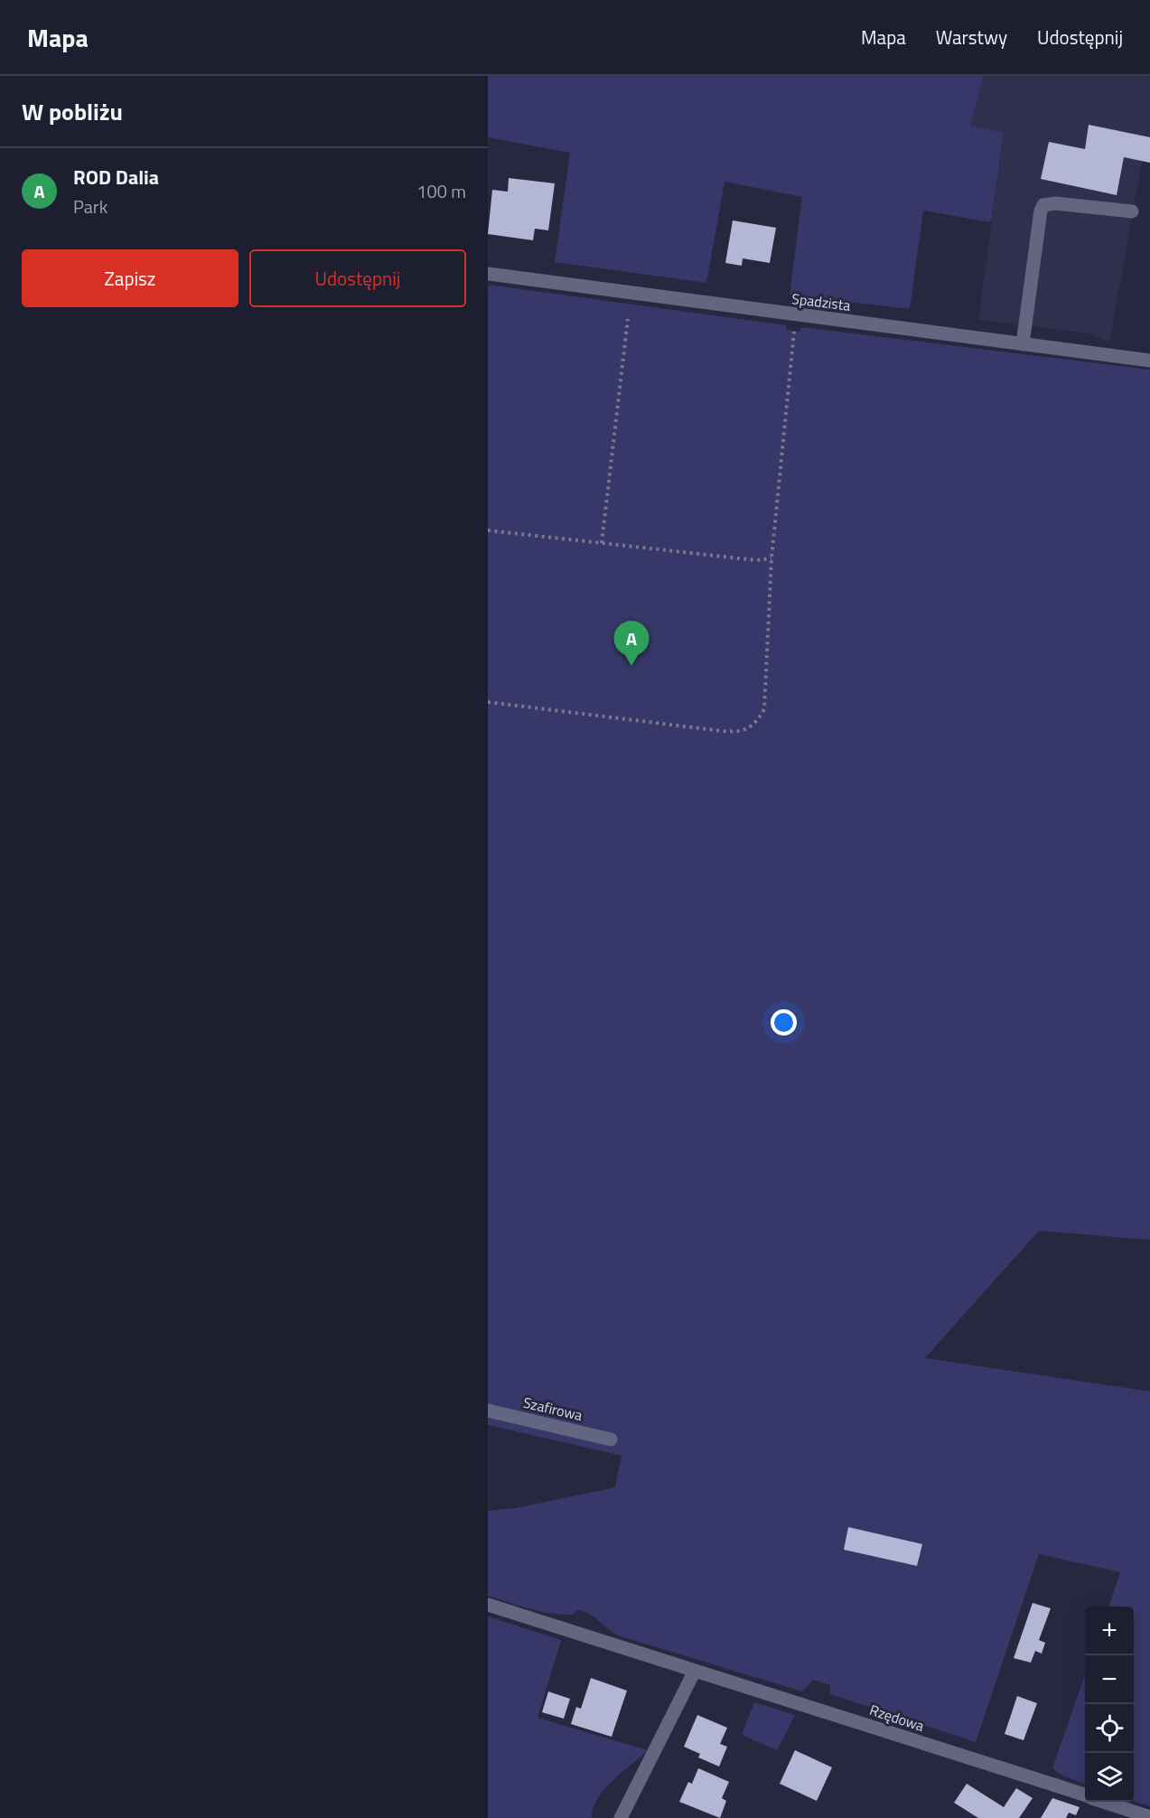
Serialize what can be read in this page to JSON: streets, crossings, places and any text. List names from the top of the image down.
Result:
{
  "streets": {
    "street": ["Spadzista", "Szafirowa", "Rzędowa"]
  },
  "page": {
    "header": "Mapa",
    "nav": ["Mapa", "Warstwy", "Udostępnij"],
    "heading": "W pobliżu",
    "list": [
      {
        "mark": "A",
        "name": "ROD Dalia",
        "note": "Park",
        "value": "100 m"
      }
    ],
    "buttons": ["Zapisz", "Udostępnij"],
    "pins": "A",
    "map_buttons": ["+", "−"]
  }
}
